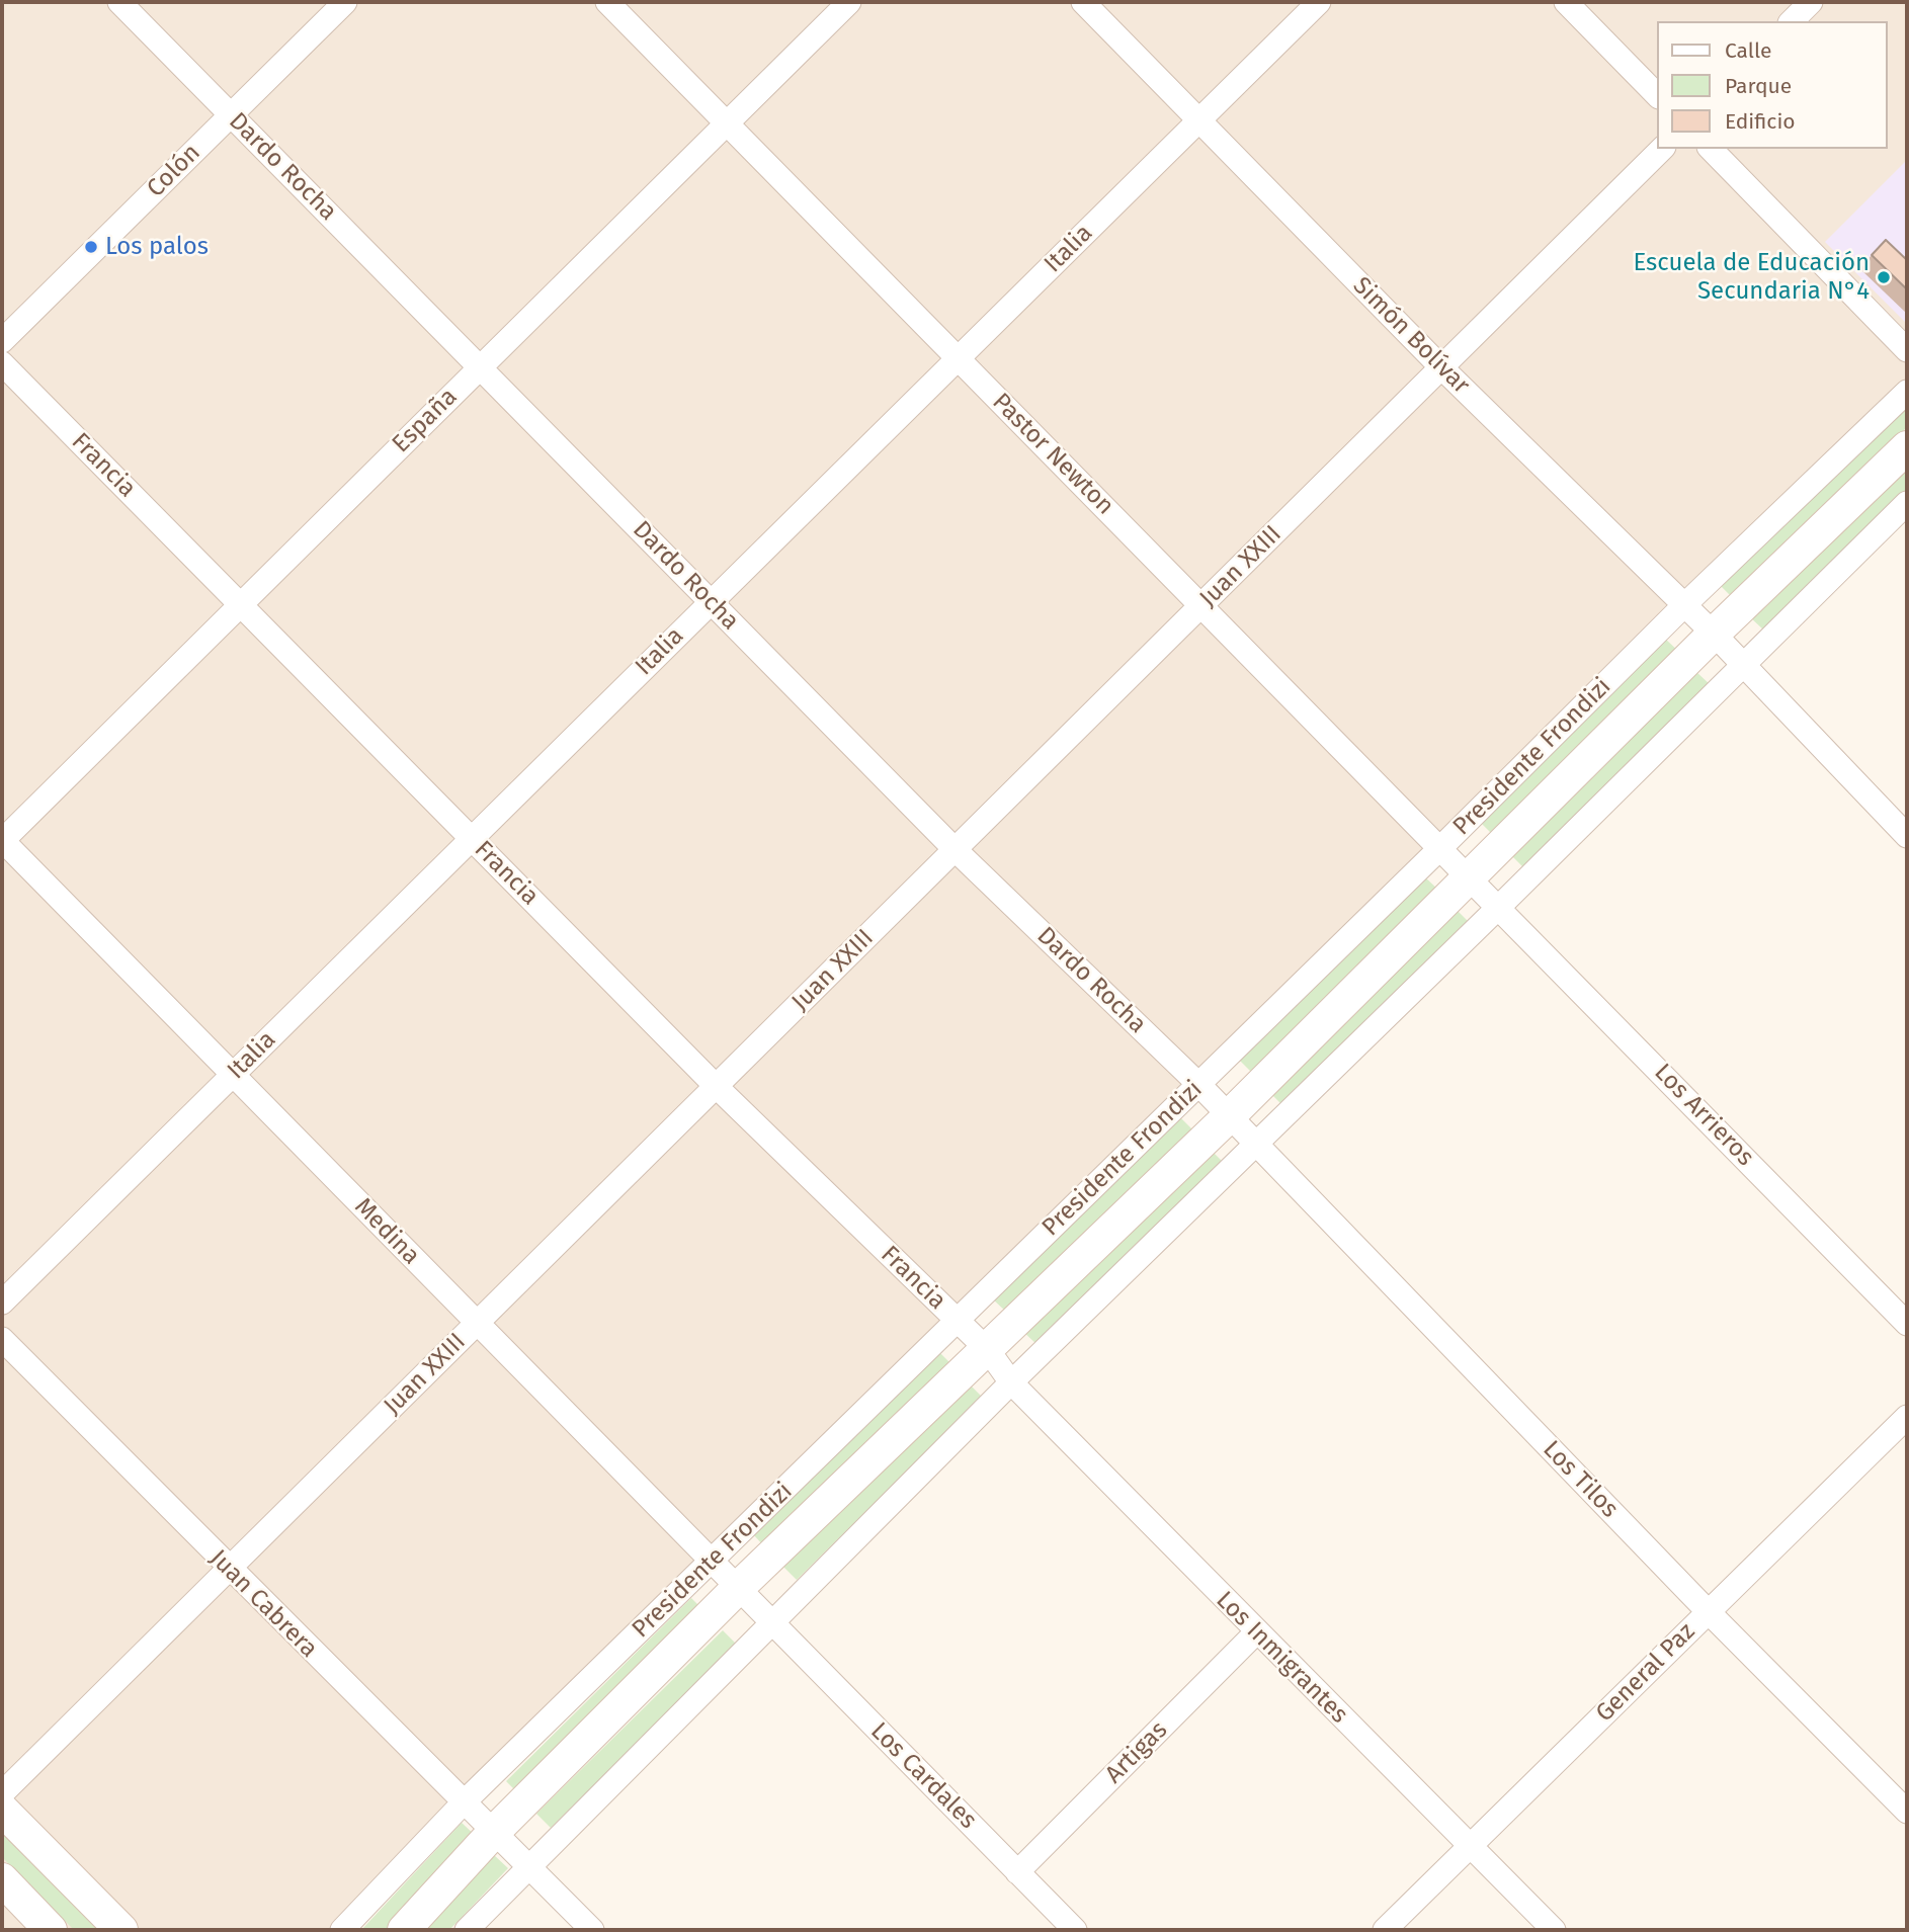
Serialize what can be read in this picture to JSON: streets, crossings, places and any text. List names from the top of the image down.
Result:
{
  "streets": {
    "main road": ["Presidente Frondizi"],
    "street": [
      "Dardo Rocha",
      "Colón",
      "Italia",
      "Simón Bolívar",
      "España",
      "Pastor Newton",
      "Francia",
      "Juan XXIII",
      "Los Arrieros",
      "Medina",
      "Los Tilos",
      "Juan Cabrera",
      "Los Inmigrantes",
      "General Paz",
      "Artigas",
      "Los Cardales"
    ]
  },
  "crossings": [
    ["Dardo Rocha", "Colón"],
    ["Dardo Rocha", "Italia"],
    ["Dardo Rocha", "España"],
    ["Dardo Rocha", "Juan XXIII"],
    ["Dardo Rocha", "Presidente Frondizi"],
    ["Dardo Rocha", "Los Tilos"],
    ["Italia", "Simón Bolívar"],
    ["Italia", "Pastor Newton"],
    ["Italia", "Francia"],
    ["Italia", "Medina"],
    ["Simón Bolívar", "Juan XXIII"],
    ["Simón Bolívar", "Presidente Frondizi"],
    ["España", "Pastor Newton"],
    ["España", "Francia"],
    ["España", "Medina"],
    ["Pastor Newton", "Juan XXIII"],
    ["Pastor Newton", "Presidente Frondizi"],
    ["Pastor Newton", "Los Arrieros"],
    ["Francia", "Juan XXIII"],
    ["Francia", "Presidente Frondizi"],
    ["Francia", "Los Inmigrantes"],
    ["Juan XXIII", "Medina"],
    ["Juan XXIII", "Juan Cabrera"],
    ["Presidente Frondizi", "Medina"],
    ["Presidente Frondizi", "Juan Cabrera"],
    ["Medina", "Los Cardales"],
    ["Los Tilos", "General Paz"],
    ["Los Inmigrantes", "General Paz"],
    ["Los Inmigrantes", "Artigas"],
    ["Artigas", "Los Cardales"]
  ],
  "places": ["Los palos", "Escuela de Educación Secundaria N°4"],
  "legend": ["Calle", "Parque", "Edificio"]
}
